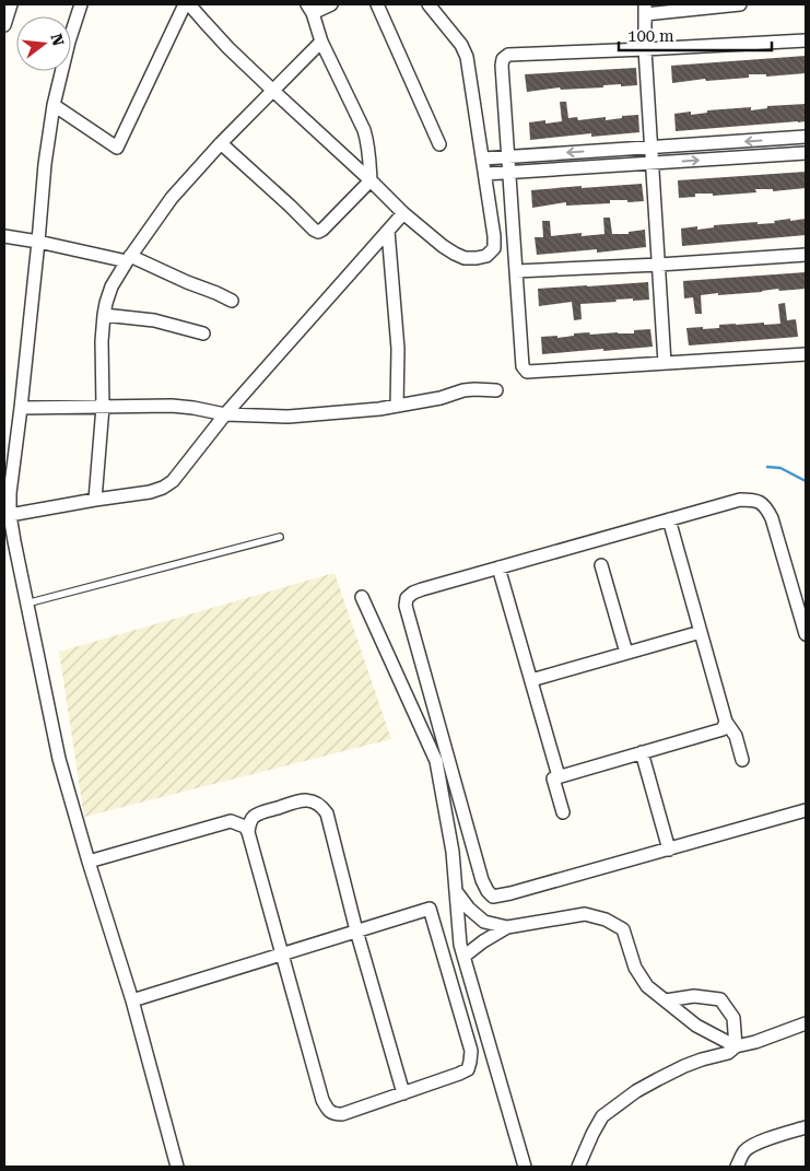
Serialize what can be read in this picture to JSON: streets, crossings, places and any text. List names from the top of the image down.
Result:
{
  "scale_bar": "100 m",
  "north": "right"
}
